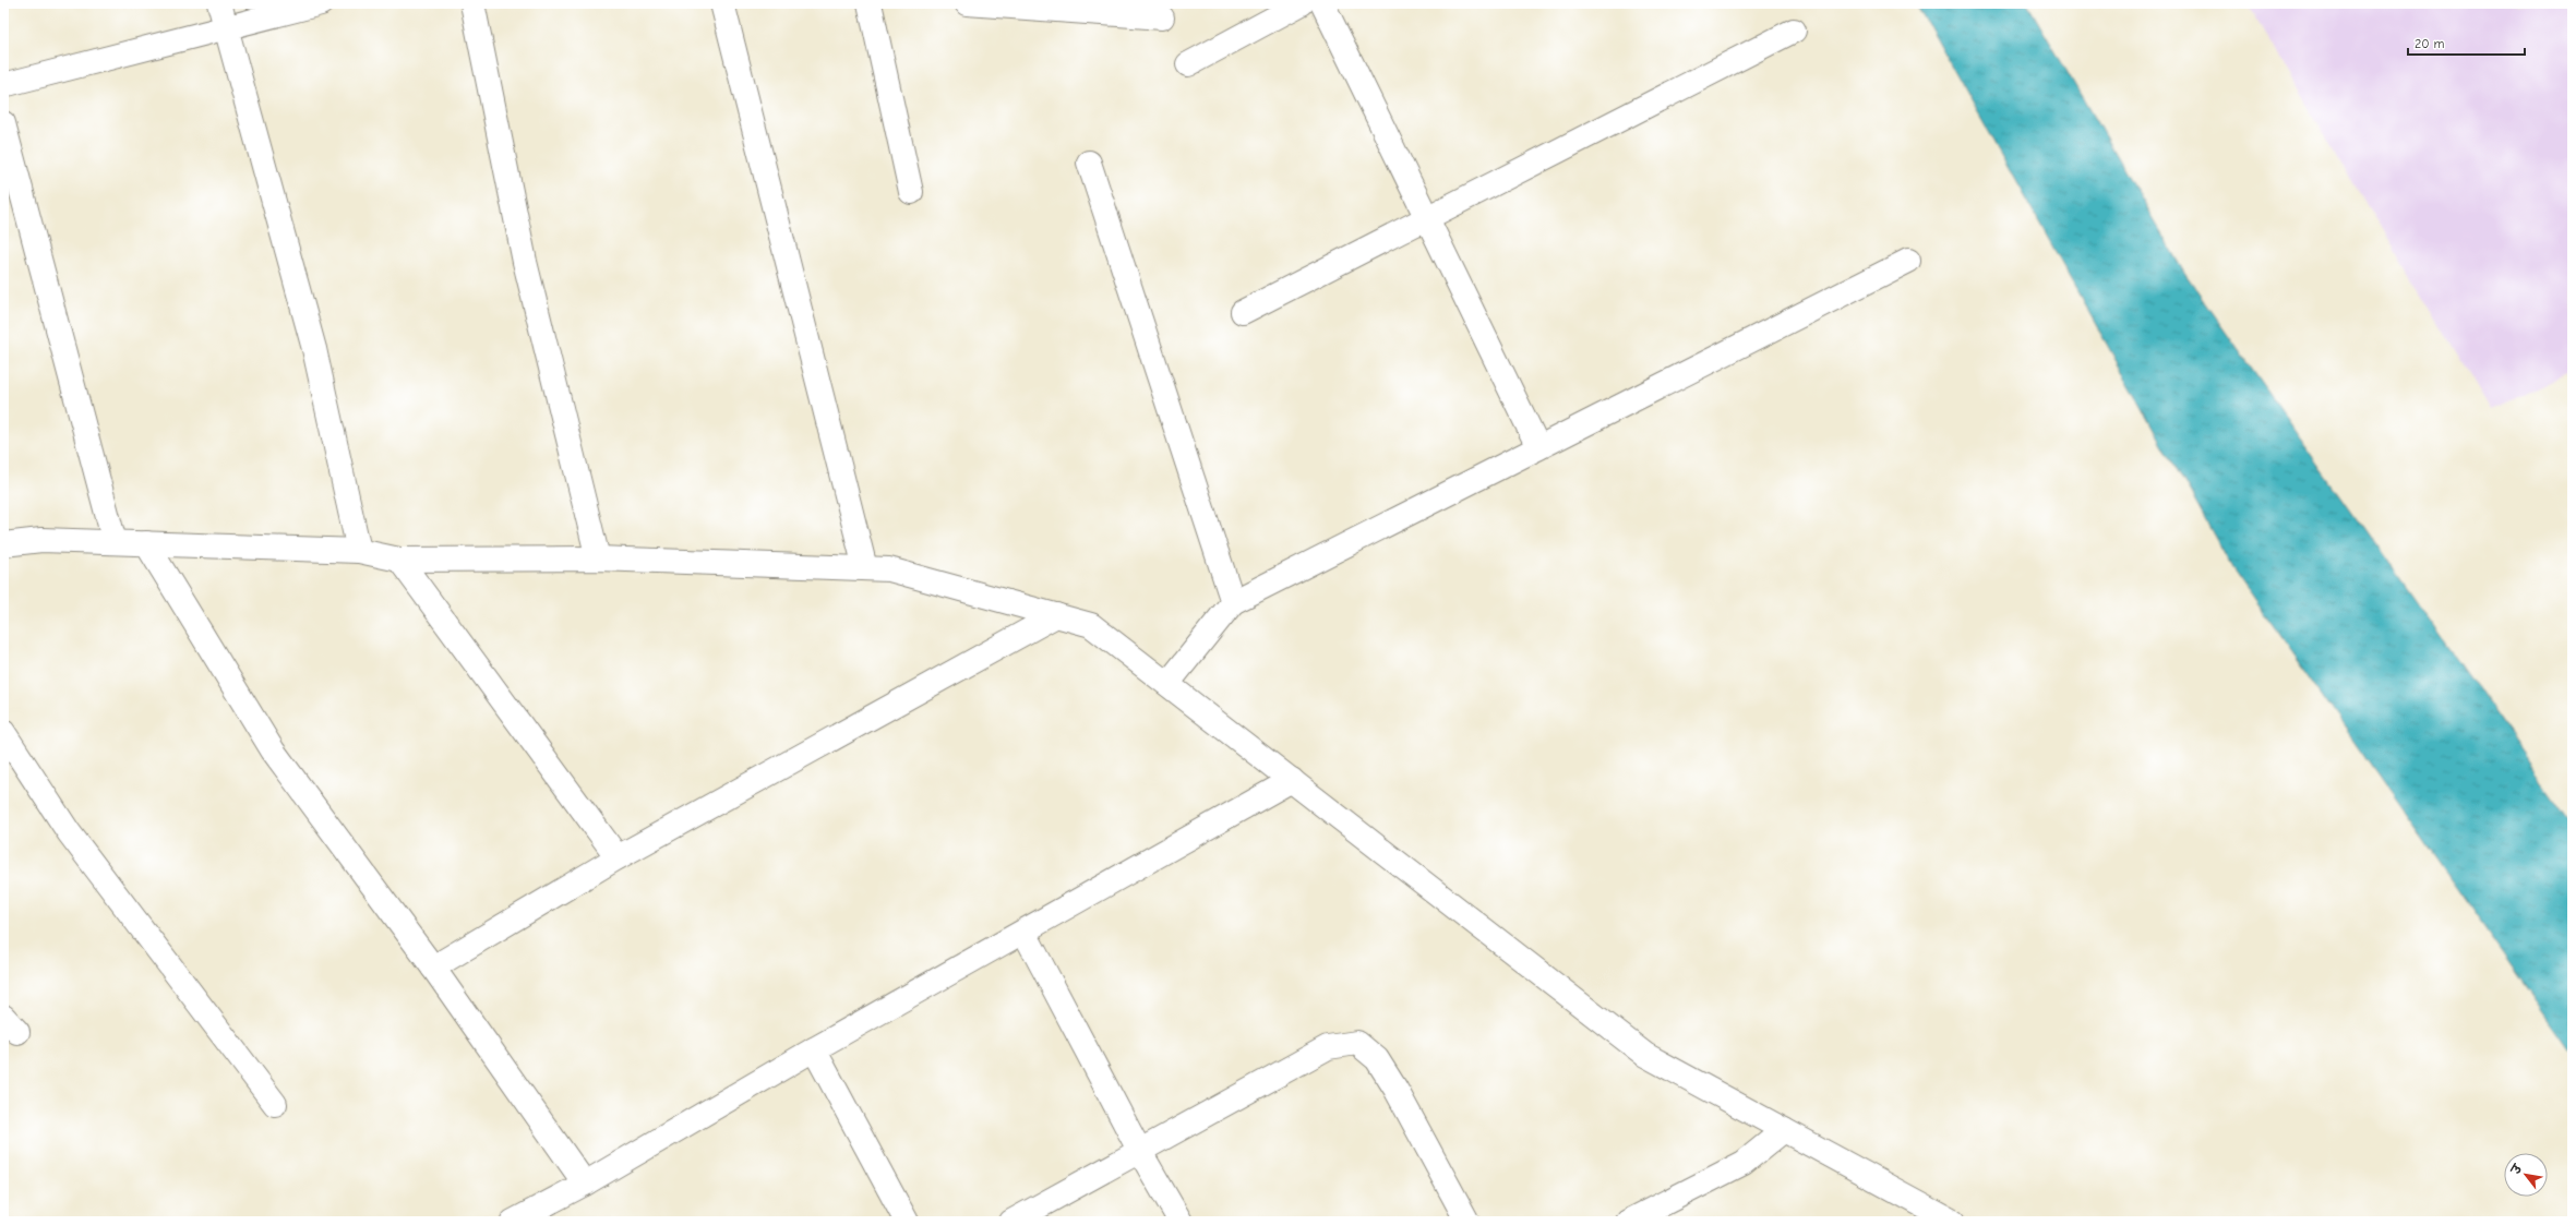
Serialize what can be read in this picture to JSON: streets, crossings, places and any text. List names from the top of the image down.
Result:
{
  "scale_bar": "20 m",
  "north": "top left"
}
